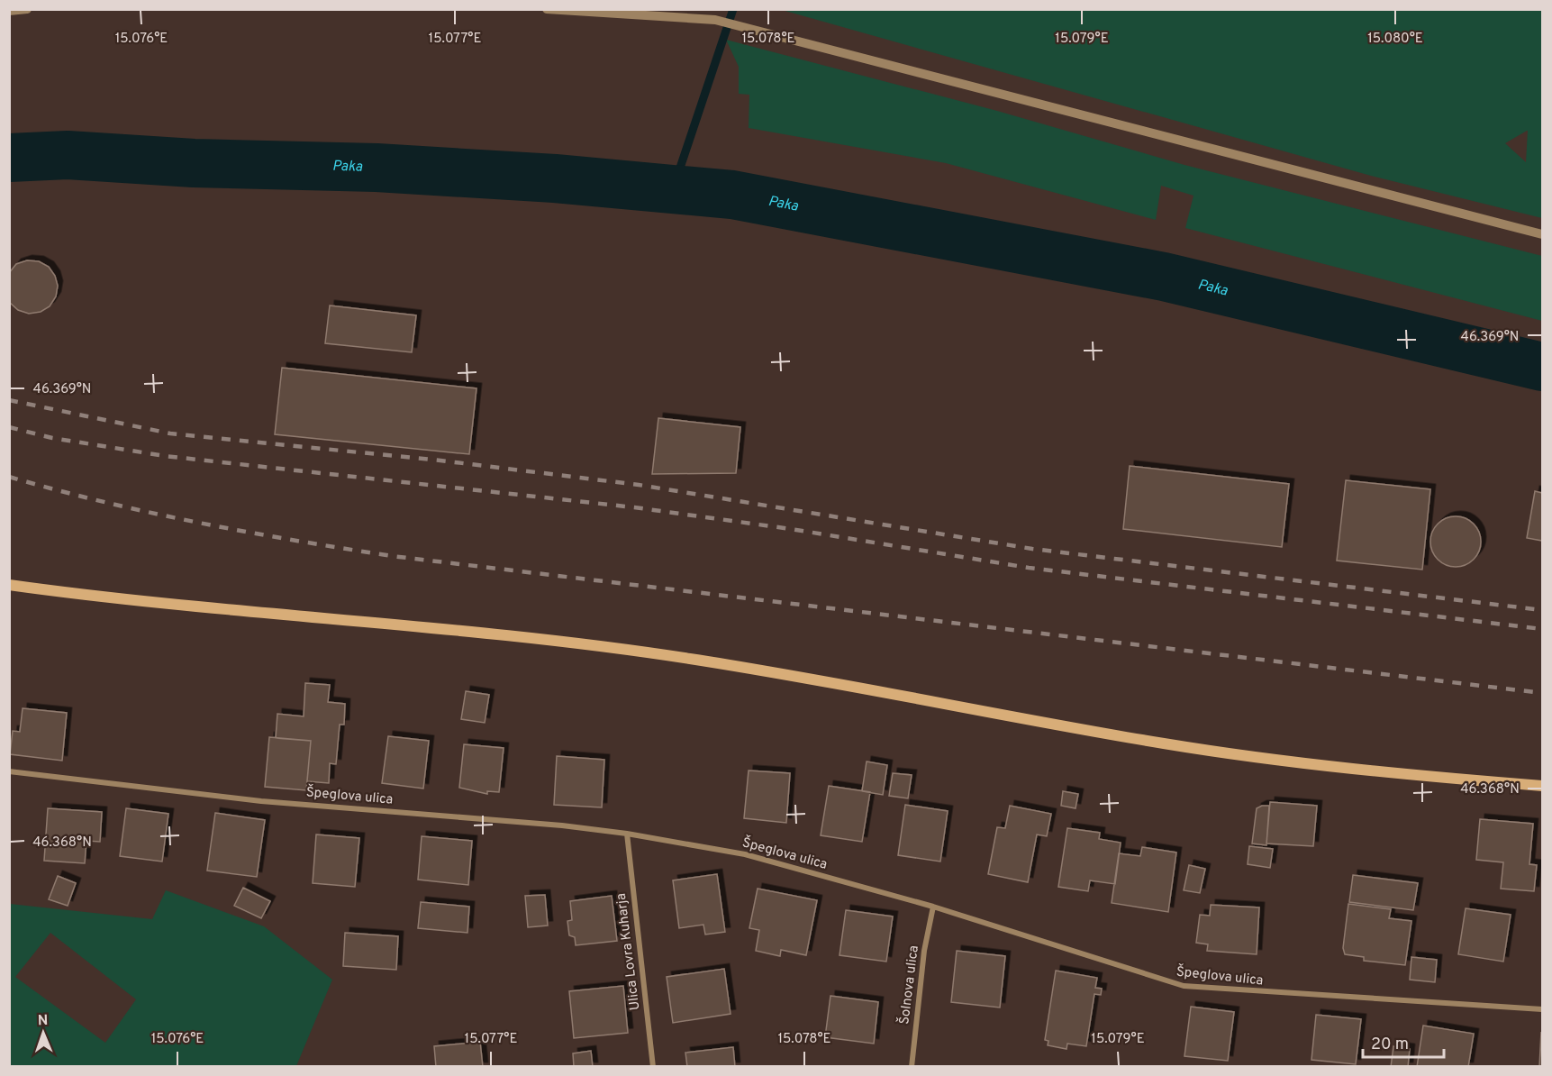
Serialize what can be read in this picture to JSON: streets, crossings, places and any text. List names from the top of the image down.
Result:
{
  "streets": {
    "street": ["Špeglova ulica", "Ulica Lovra Kuharja", "Šolnova ulica"]
  },
  "crossings": [
    ["Špeglova ulica", "Ulica Lovra Kuharja"],
    ["Špeglova ulica", "Šolnova ulica"]
  ],
  "water": ["Paka"],
  "scale_bar": "20 m",
  "north": "top",
  "coordinates": [
    "15.076°E",
    "15.077°E",
    "15.078°E",
    "15.079°E",
    "15.080°E",
    "46.369°N",
    "46.368°N"
  ]
}
